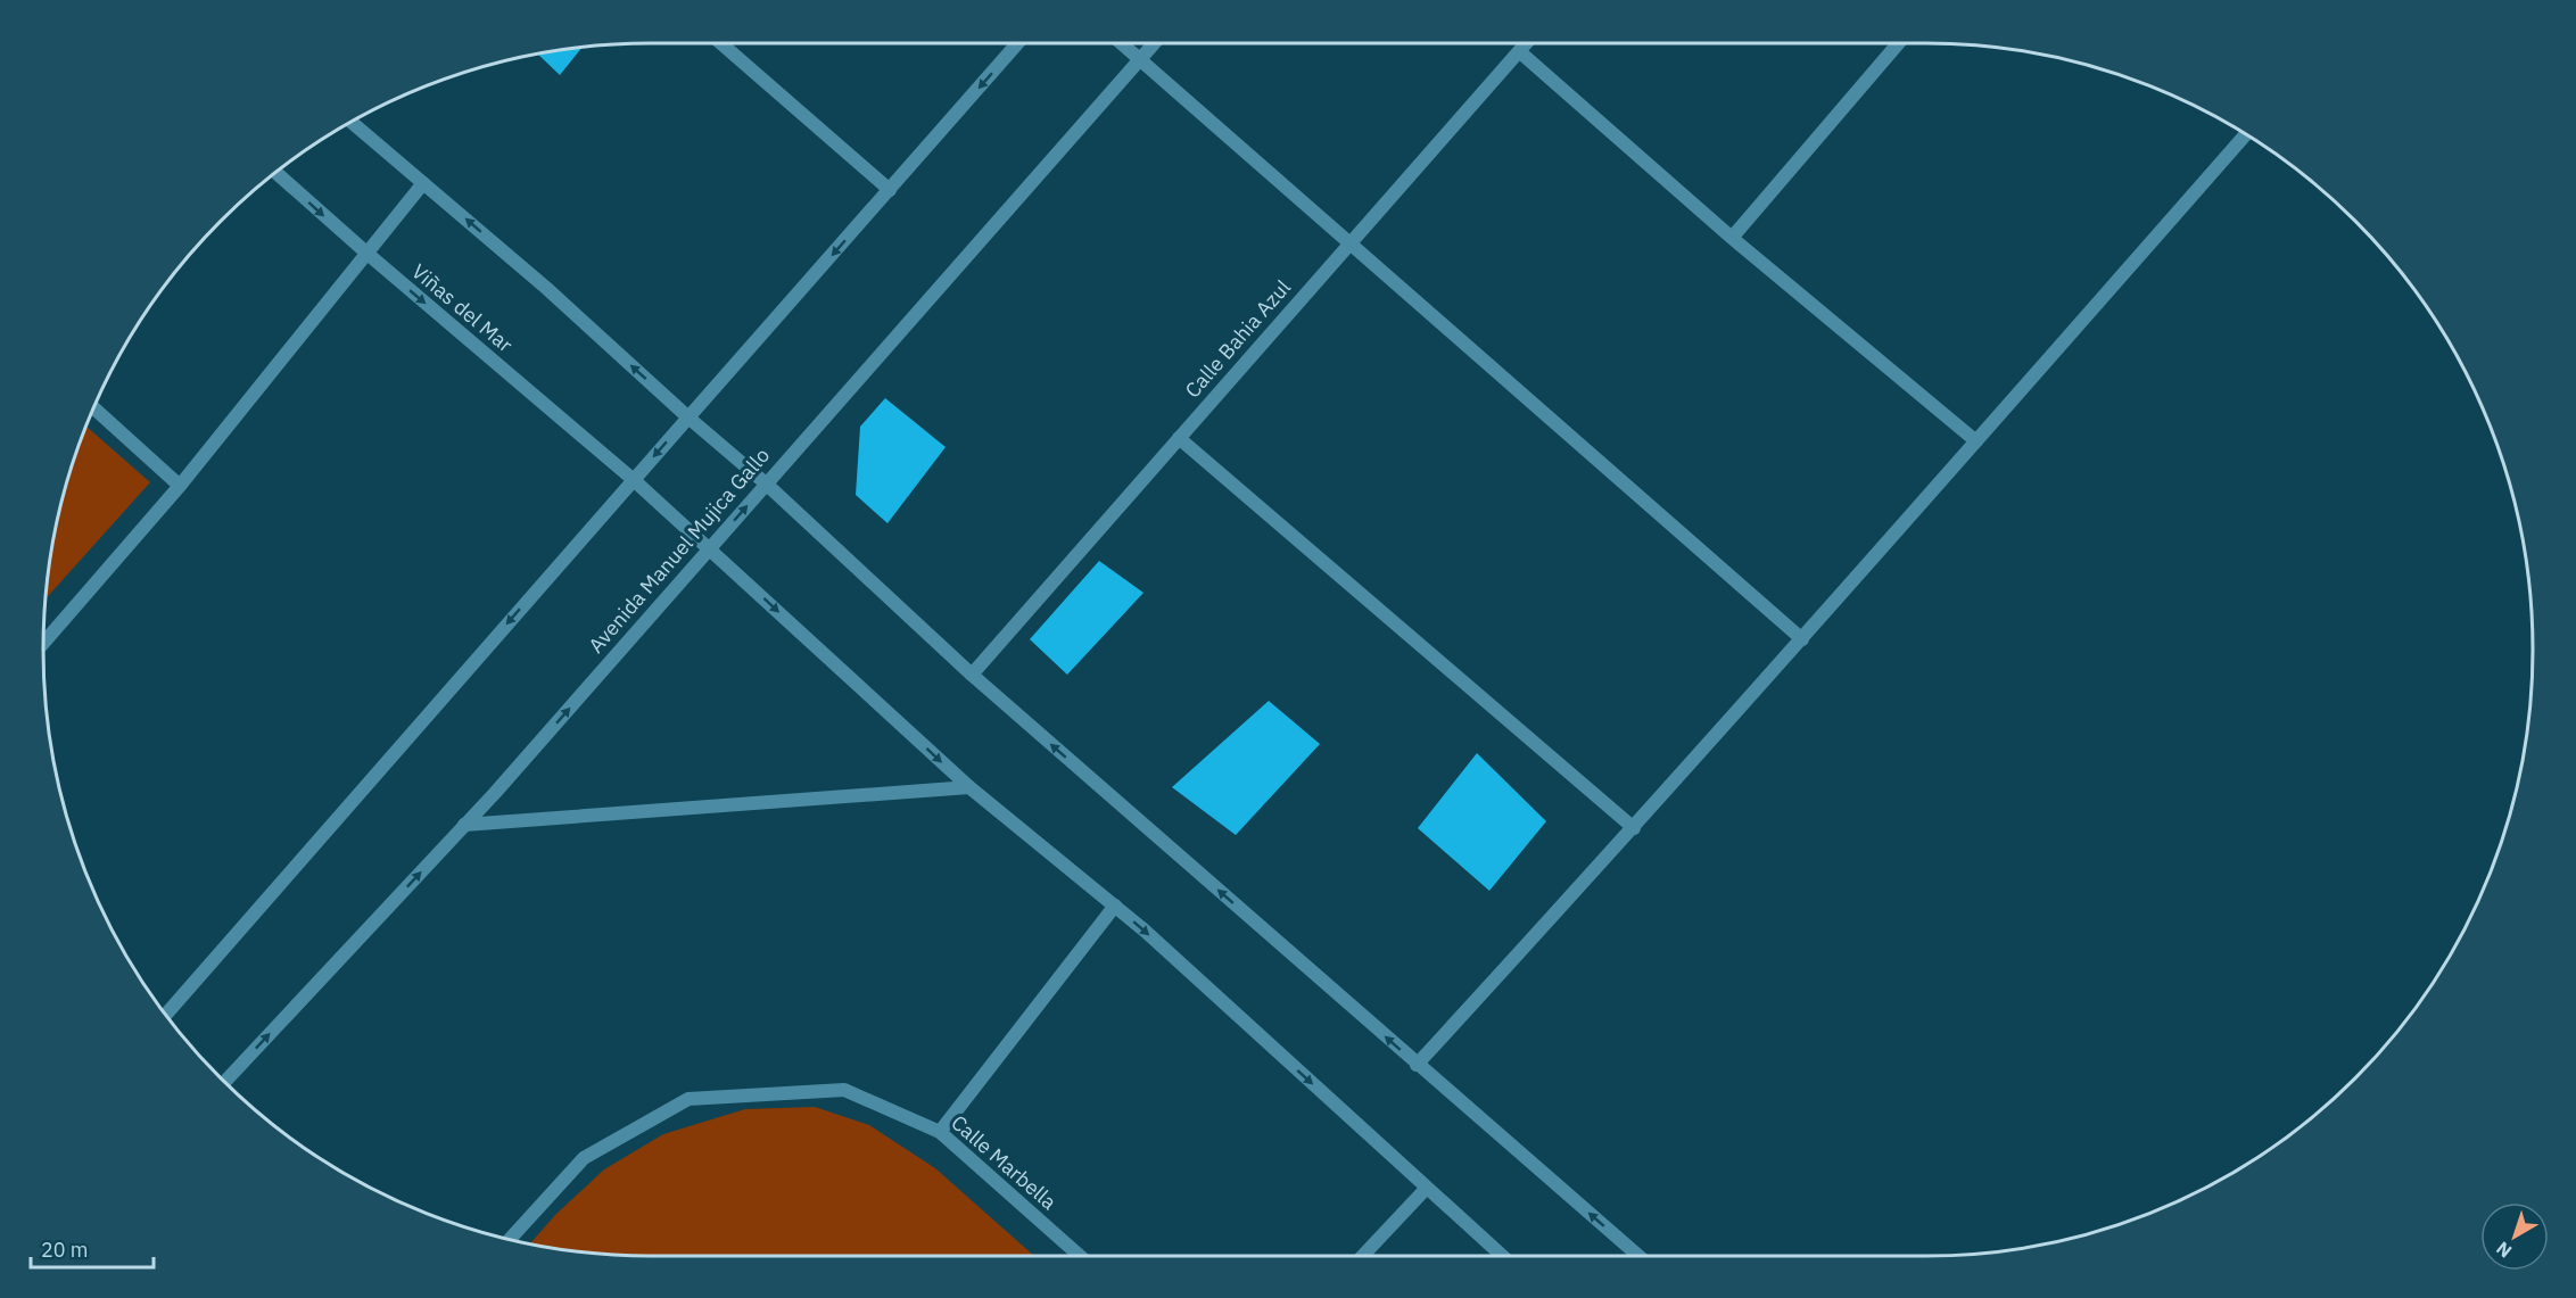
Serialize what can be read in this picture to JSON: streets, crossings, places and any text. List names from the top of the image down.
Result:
{
  "streets": {
    "street": [
      "Viñas del Mar",
      "Calle Bahia Azul",
      "Avenida Manuel Mujica Gallo",
      "Calle Marbella"
    ]
  },
  "crossings": [
    ["Viñas del Mar", "Avenida Manuel Mujica Gallo"]
  ],
  "scale_bar": "20 m",
  "north": "bottom left"
}
